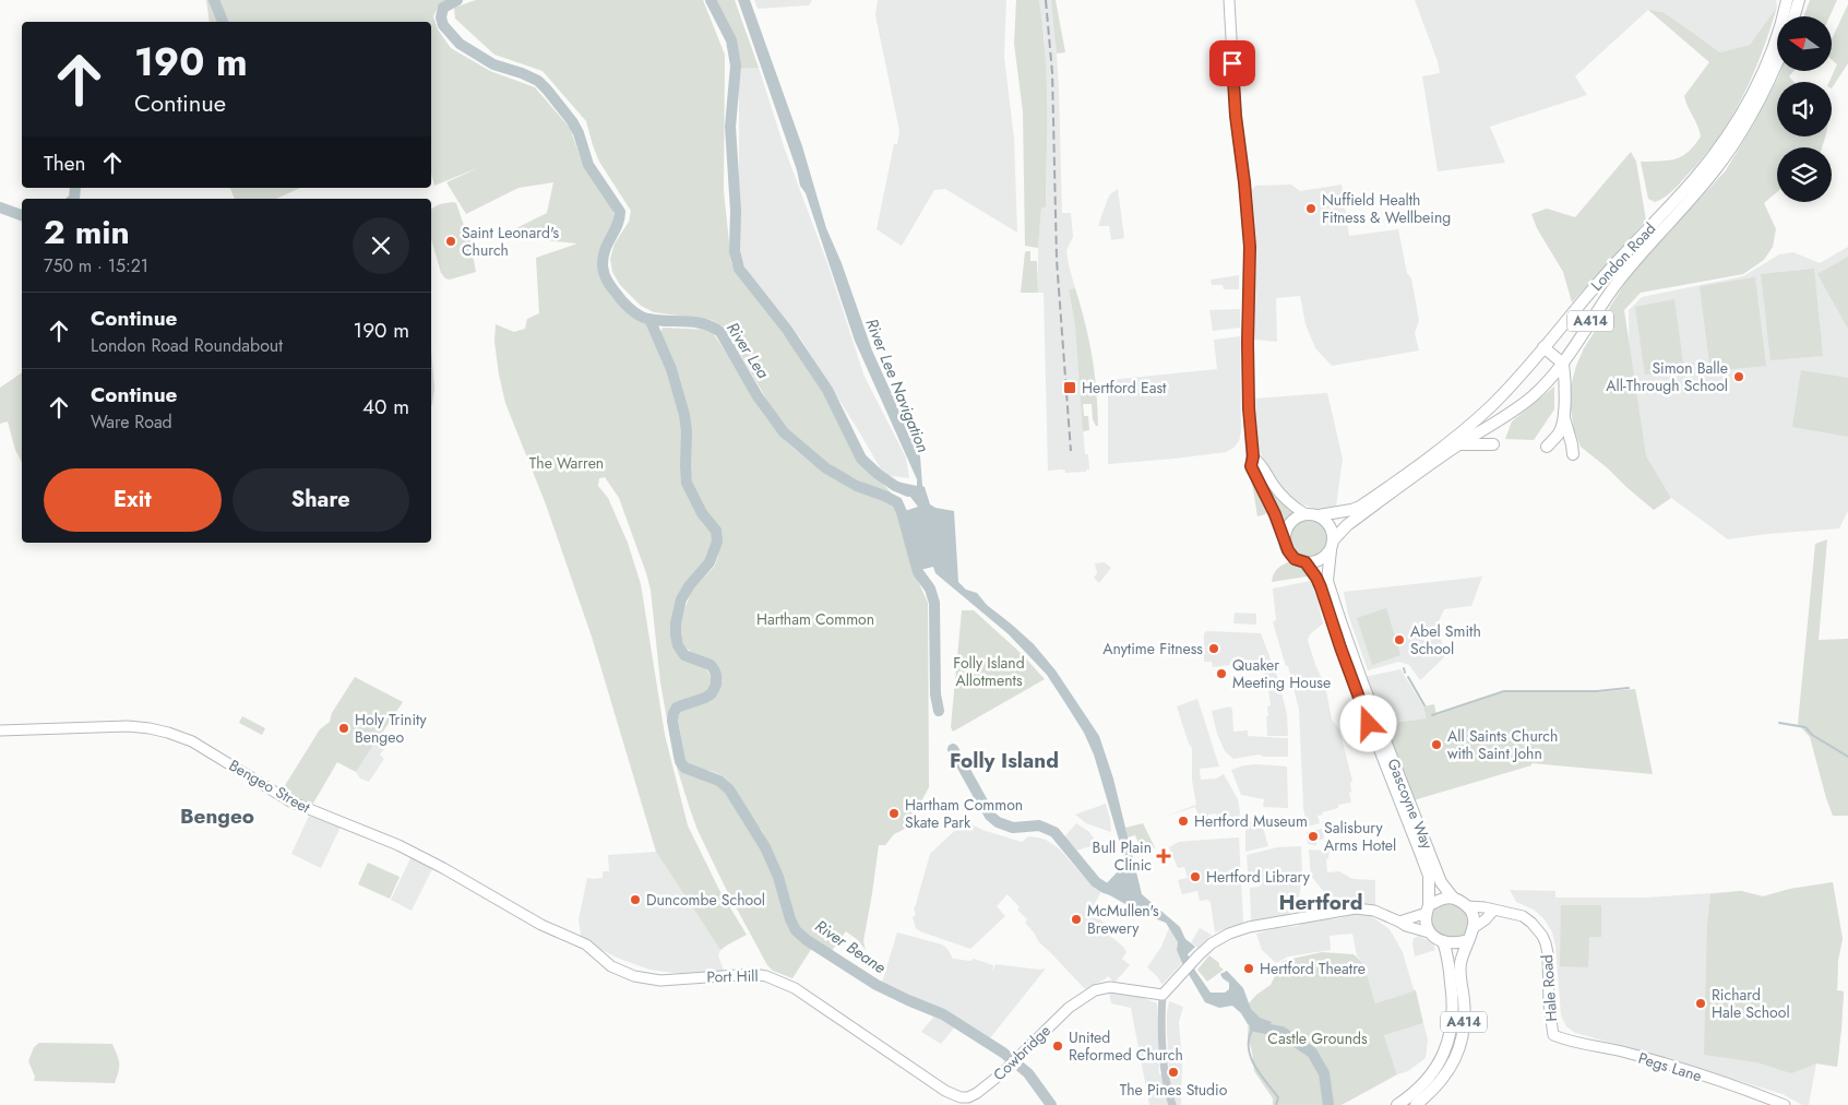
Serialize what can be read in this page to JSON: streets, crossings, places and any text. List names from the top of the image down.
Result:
{
  "streets": {
    "highway": ["London Road", "A414", "Gascoyne Way"],
    "main road": [
      "Bengeo Street",
      "Port Hill",
      "Hale Road",
      "Cowbridge",
      "Pegs Lane"
    ]
  },
  "crossings": [
    ["London Road", "Gascoyne Way"],
    ["A414", "Gascoyne Way"],
    ["A414", "Hale Road"],
    ["Bengeo Street", "Port Hill"],
    ["Gascoyne Way", "Hale Road"],
    ["Port Hill", "Cowbridge"],
    ["Hale Road", "Pegs Lane"]
  ],
  "districts": ["Folly Island", "Bengeo", "Hertford"],
  "water": ["River Lea", "River Lee Navigation", "River Beane"],
  "parks": [
    "The Warren",
    "Hartham Common",
    "Folly Island Allotments",
    "Castle Grounds"
  ],
  "places": {
    "other": [
      "Nuffield Health Fitness & Wellbeing",
      "Saint Leonard's Church",
      "Simon Balle All-Through School",
      "Abel Smith School",
      "Anytime Fitness",
      "Quaker Meeting House",
      "Holy Trinity Bengeo",
      "All Saints Church with Saint John",
      "Hartham Common Skate Park",
      "Hertford Museum",
      "Salisbury Arms Hotel",
      "Hertford Library",
      "Duncombe School",
      "McMullen's Brewery",
      "Hertford Theatre",
      "Richard Hale School",
      "United Reformed Church",
      "The Pines Studio"
    ],
    "transit": ["Hertford East"],
    "health": ["Bull Plain Clinic"]
  },
  "north": "left",
  "page": {
    "turn": ["190 m", "Continue"],
    "then": "Then",
    "heading": ["2 min", "750 m · 15:21"],
    "list": [
      {
        "name": "Continue",
        "note": "London Road Roundabout",
        "value": "190 m"
      },
      {
        "name": "Continue",
        "note": "Ware Road",
        "value": "40 m"
      }
    ],
    "buttons": ["Exit", "Share"]
  }
}
